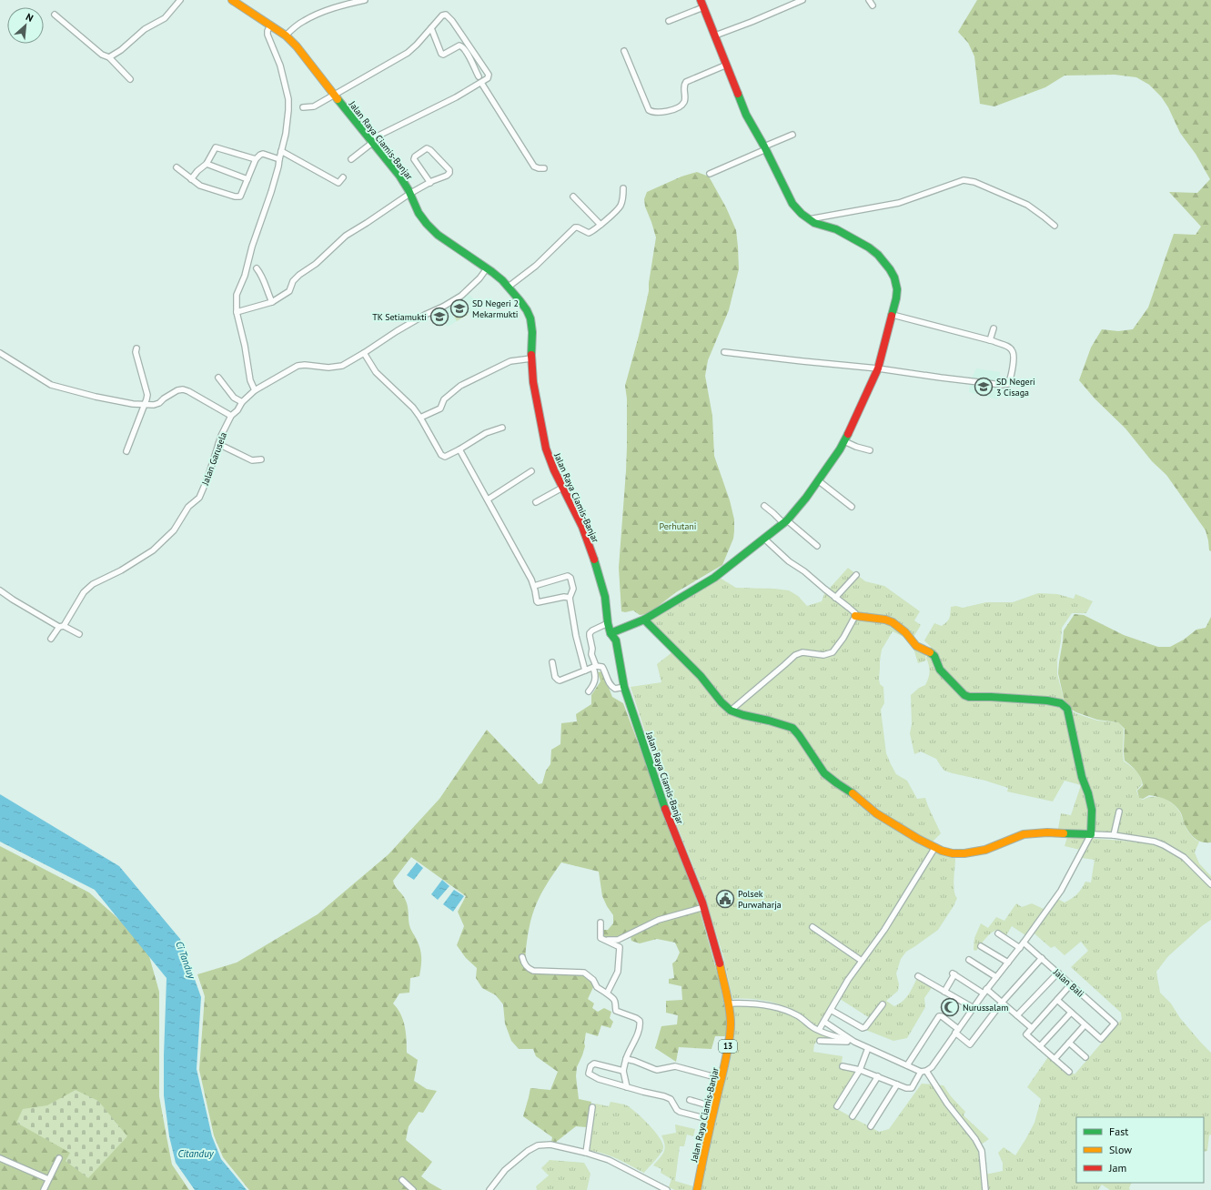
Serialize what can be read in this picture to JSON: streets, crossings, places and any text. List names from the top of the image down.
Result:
{
  "streets": {
    "main road": ["Jalan Raya Ciamis-Banjar", "13"],
    "street": ["Jalan Garusela", "Jalan Bali"]
  },
  "crossings": [
    ["Jalan Raya Ciamis-Banjar", "Jalan Garusela"]
  ],
  "water": ["Ci Tanduy", "Citanduy"],
  "parks": ["Perhutani"],
  "places": {
    "school or university": ["SD Negeri 2 Mekarmukti", "TK Setiamukti", "SD Negeri 3 Cisaga"],
    "public building": ["Polsek Purwaharja"],
    "mosque": ["Nurussalam"]
  },
  "legend": ["Fast", "Slow", "Jam"],
  "north": "top right"
}
